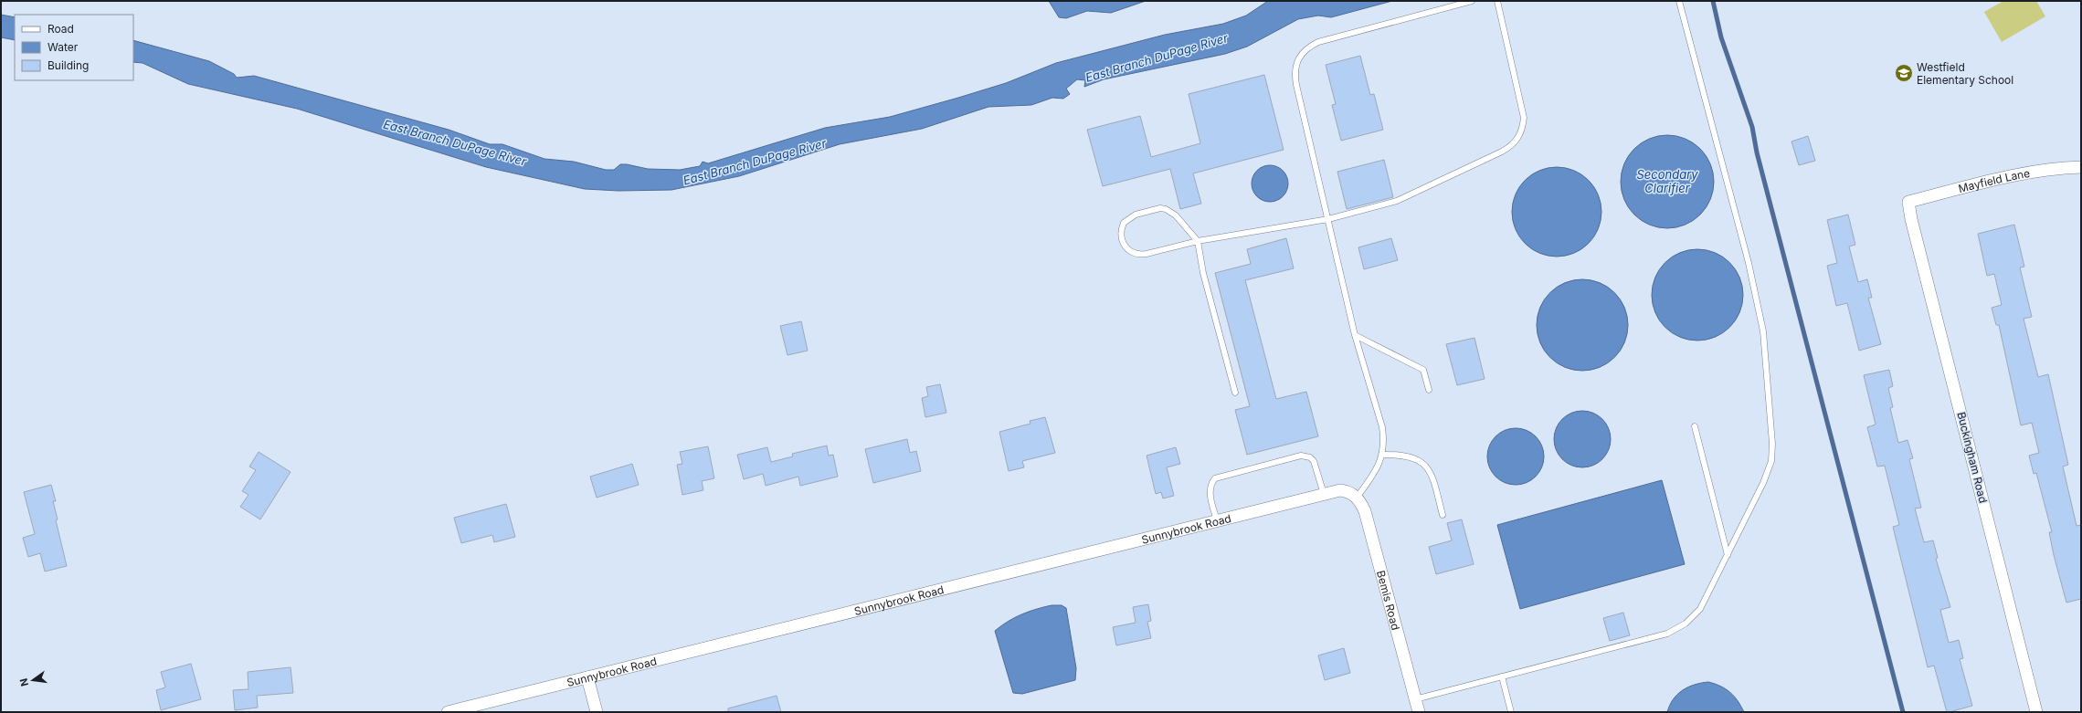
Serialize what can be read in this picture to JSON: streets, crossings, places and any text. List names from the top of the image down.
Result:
{
  "streets": {
    "street": [
      "Mayfield Lane",
      "Buckingham Road",
      "Sunnybrook Road",
      "Bemis Road"
    ]
  },
  "crossings": [
    ["Mayfield Lane", "Buckingham Road"],
    ["Sunnybrook Road", "Bemis Road"]
  ],
  "water": ["East Branch DuPage River", "Secondary Clarifier"],
  "places": {
    "school or university": ["Westfield Elementary School"]
  },
  "legend": ["Road", "Water", "Building"],
  "north": "left"
}
